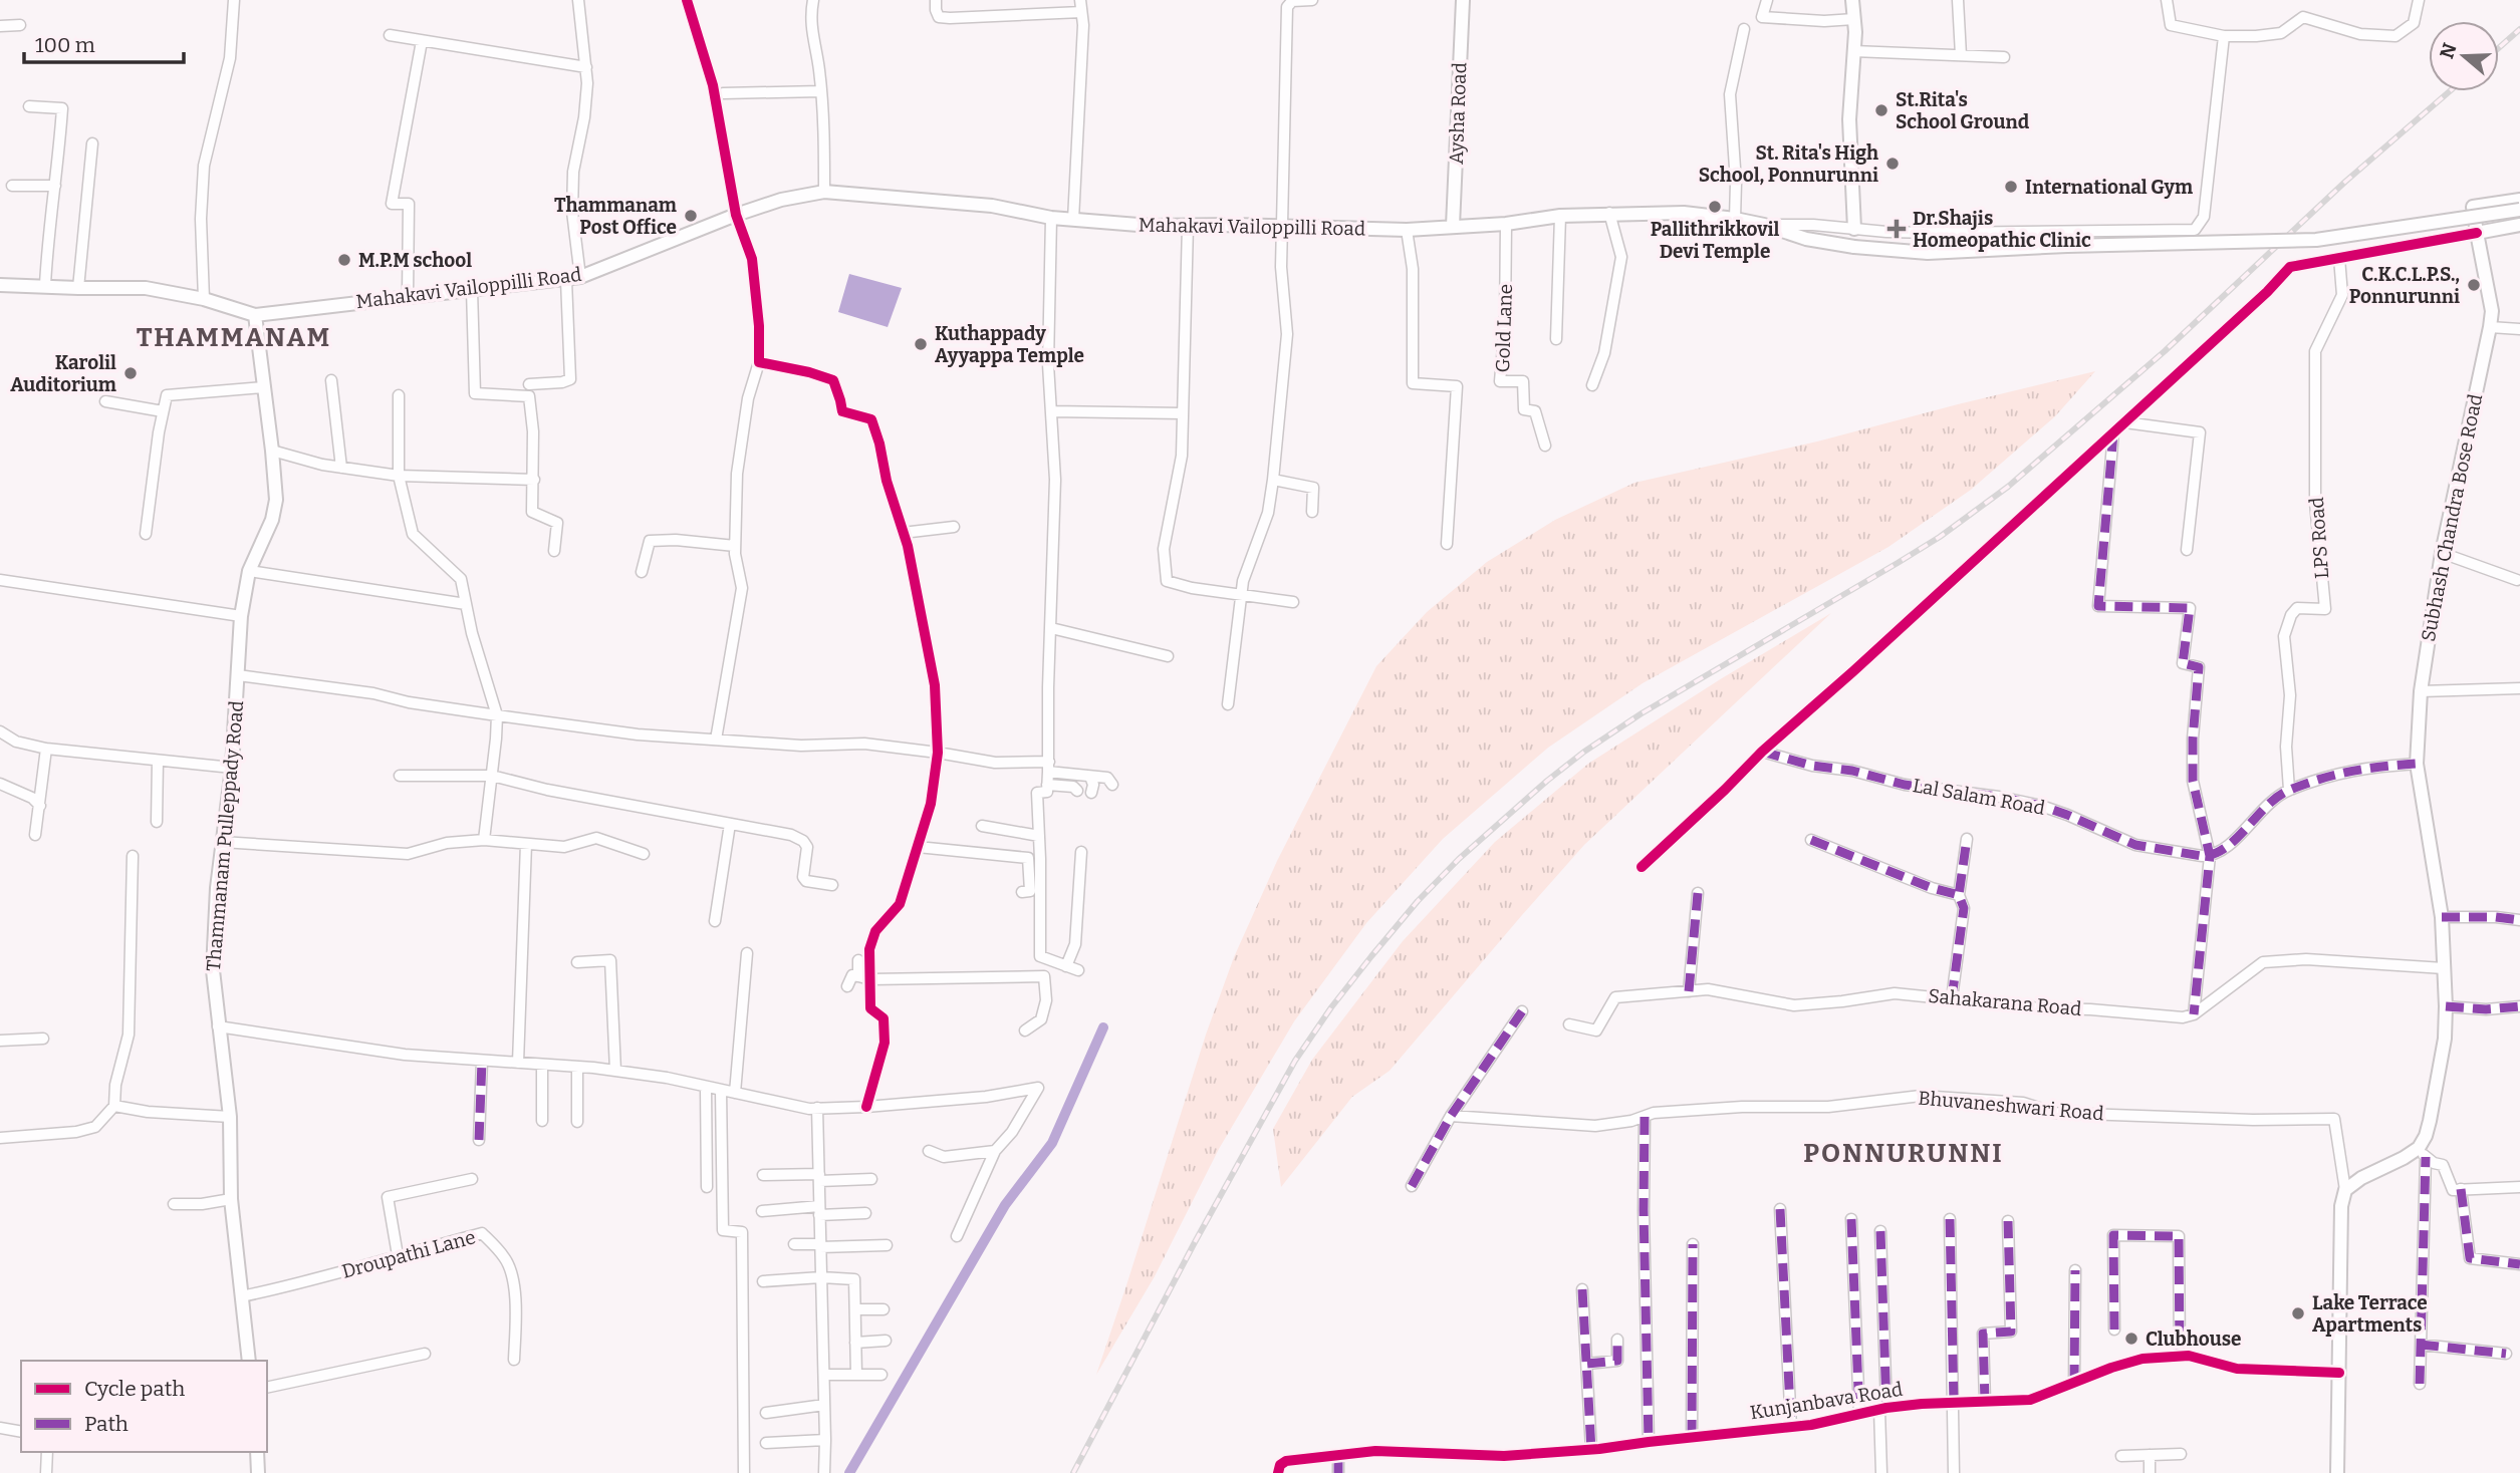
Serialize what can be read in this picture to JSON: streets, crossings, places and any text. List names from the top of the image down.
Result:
{
  "streets": {
    "main road": [
      "Aysha Road",
      "Mahakavi Vailoppilli Road",
      "Subhash Chandra Bose Road",
      "Thammanam Pulleppady Road"
    ],
    "street": [
      "Gold Lane",
      "LPS Road",
      "Lal Salam Road",
      "Sahakarana Road",
      "Bhuvaneshwari Road",
      "Droupathi Lane",
      "Kunjanbava Road"
    ]
  },
  "crossings": [
    ["Aysha Road", "Mahakavi Vailoppilli Road"],
    ["Mahakavi Vailoppilli Road", "Gold Lane"],
    ["Mahakavi Vailoppilli Road", "Thammanam Pulleppady Road"],
    ["Thammanam Pulleppady Road", "Droupathi Lane"]
  ],
  "districts": ["THAMMANAM", "PONNURUNNI"],
  "places": {
    "other": [
      "St.Rita's School Ground",
      "St. Rita's High School, Ponnurunni",
      "International Gym",
      "Pallithrikkovil Devi Temple",
      "Thammanam Post Office",
      "M.P.M school",
      "C.K.C.L.P.S., Ponnurunni",
      "Kuthappady Ayyappa Temple",
      "Karolil Auditorium",
      "Lake Terrace Apartments",
      "Clubhouse"
    ],
    "health": ["Dr.Shajis Homeopathic Clinic"]
  },
  "legend": ["Cycle path", "Path"],
  "scale_bar": "100 m",
  "north": "left"
}
